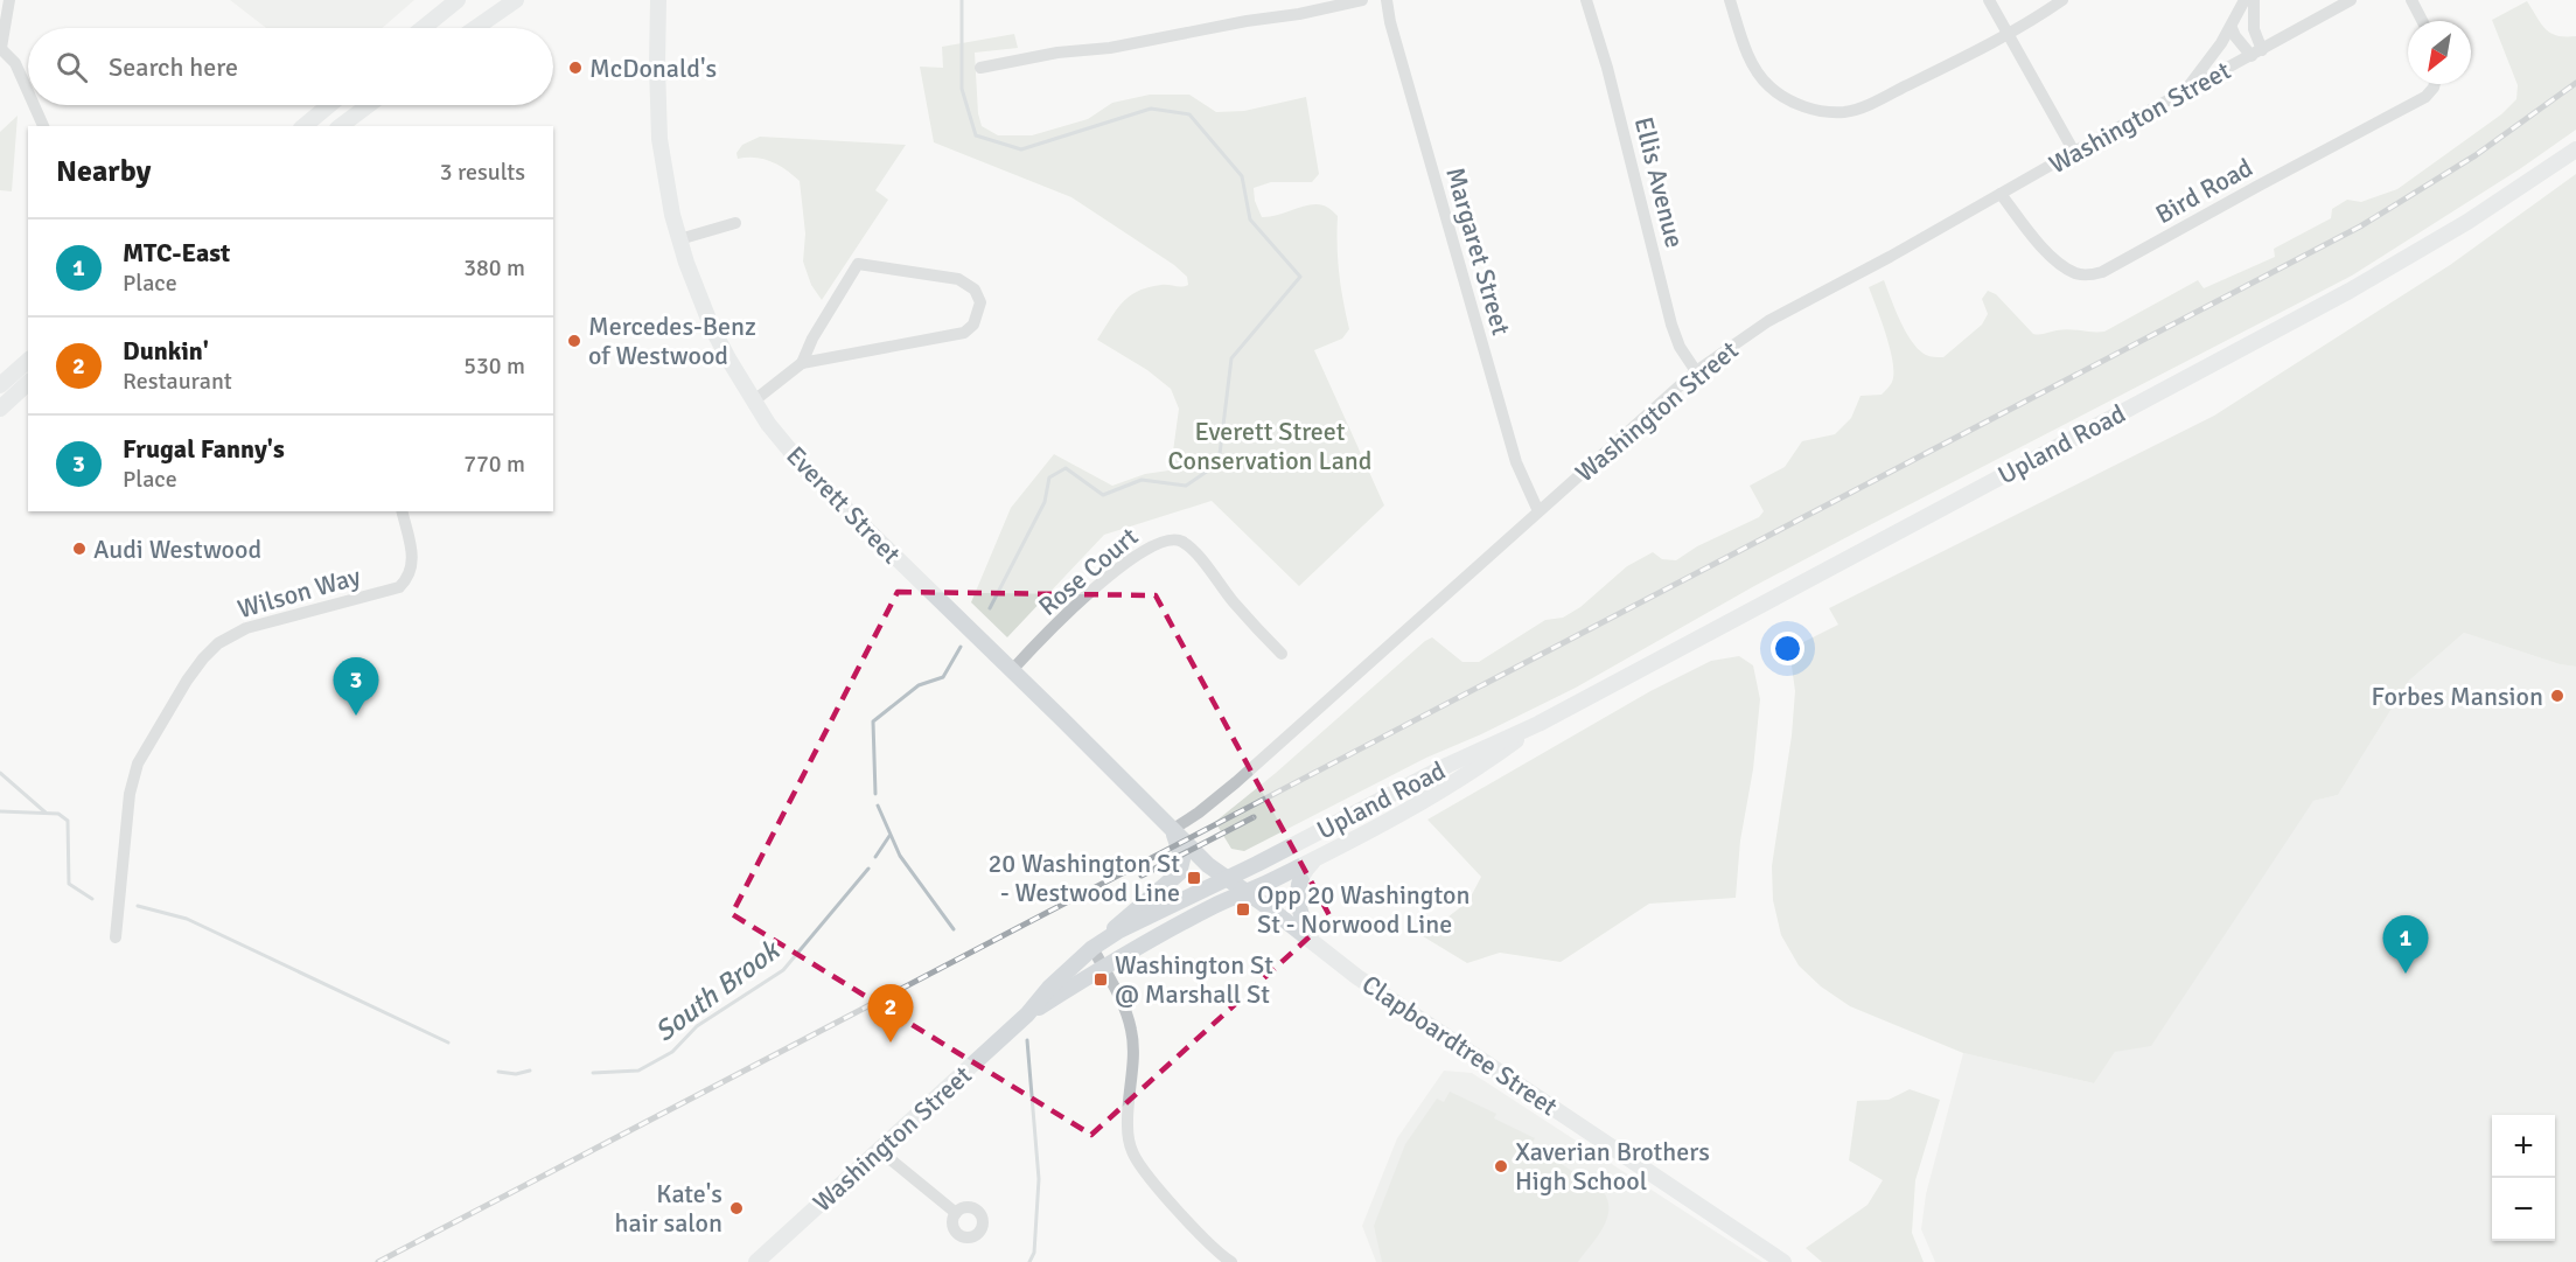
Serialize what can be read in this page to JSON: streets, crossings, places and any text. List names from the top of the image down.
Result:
{
  "streets": {
    "main road": [
      "Washington Street",
      "Upland Road",
      "Everett Street",
      "Clapboardtree Street"
    ],
    "street": [
      "Ellis Avenue",
      "Bird Road",
      "Margaret Street",
      "Rose Court",
      "Wilson Way"
    ]
  },
  "crossings": [
    ["Washington Street", "Ellis Avenue"],
    ["Washington Street", "Bird Road"],
    ["Washington Street", "Margaret Street"],
    ["Washington Street", "Upland Road"],
    ["Washington Street", "Everett Street"],
    ["Washington Street", "Clapboardtree Street"],
    ["Upland Road", "Everett Street"],
    ["Upland Road", "Clapboardtree Street"],
    ["Everett Street", "Rose Court"],
    ["Everett Street", "Clapboardtree Street"]
  ],
  "water": ["South Brook"],
  "parks": ["Everett Street Conservation Land"],
  "places": {
    "other": [
      "McDonald's",
      "Mercedes-Benz of Westwood",
      "Audi Westwood",
      "Forbes Mansion",
      "Xaverian Brothers High School",
      "Kate's hair salon"
    ],
    "transit": ["20 Washington St - Westwood Line", "Opp 20 Washington St - Norwood Line", "Washington St @ Marshall St"]
  },
  "north": "bottom left",
  "page": {
    "search": "Search here",
    "heading": ["Nearby", "3 results"],
    "list": [
      {
        "mark": "1",
        "name": "MTC-East",
        "note": "Place",
        "value": "380 m"
      },
      {
        "mark": "2",
        "name": "Dunkin'",
        "note": "Restaurant",
        "value": "530 m"
      },
      {
        "mark": "3",
        "name": "Frugal Fanny's",
        "note": "Place",
        "value": "770 m"
      }
    ],
    "pins": ["3", "1", "2"],
    "map_buttons": ["+", "−"]
  }
}
